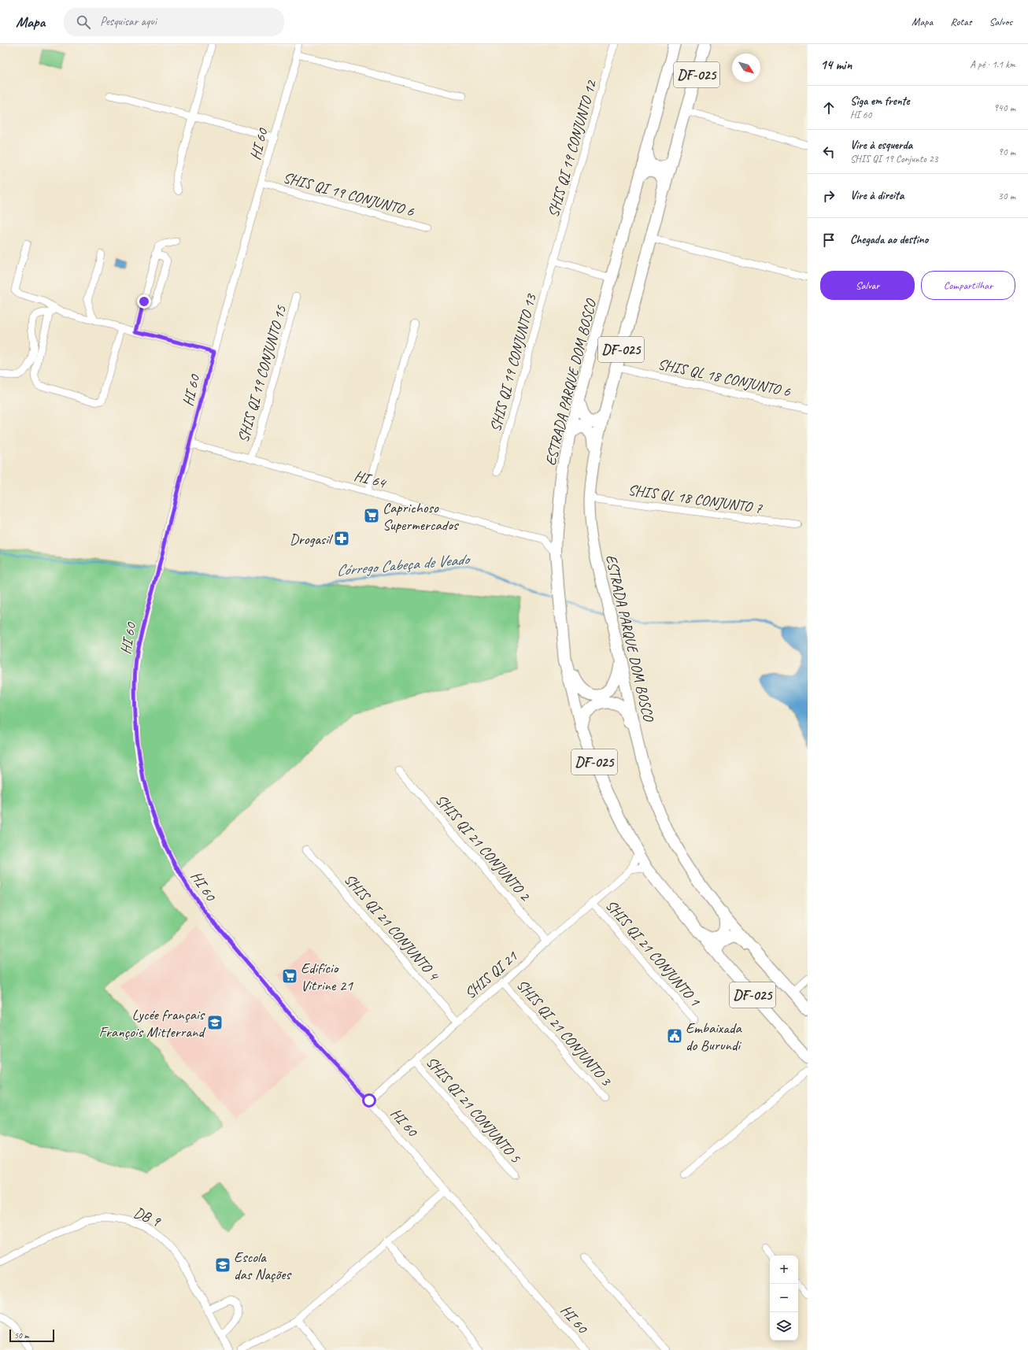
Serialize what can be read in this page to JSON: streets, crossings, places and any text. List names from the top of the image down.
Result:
{
  "streets": {
    "main road": ["DF-025", "ESTRADA PARQUE DOM BOSCO"],
    "street": [
      "HI 60",
      "SHIS QI 19 CONJUNTO 12",
      "SHIS QI 19 CONJUNTO 6",
      "SHIS QI 19 CONJUNTO 13",
      "SHIS QI 19 CONJUNTO 15",
      "SHIS QL 18 CONJUNTO 6",
      "HI 64",
      "SHIS QL 18 CONJUNTO 7",
      "SHIS QI 21 CONJUNTO 2",
      "SHIS QI 21 CONJUNTO 4",
      "SHIS QI 21 CONJUNTO 1",
      "SHIS QI 21",
      "SHIS QI 21 CONJUNTO 3",
      "SHIS QI 21 CONJUNTO 5",
      "DB 9"
    ]
  },
  "crossings": [
    ["HI 60", "SHIS QI 19 CONJUNTO 6"],
    ["HI 60", "HI 64"],
    ["HI 60", "SHIS QI 21"],
    ["SHIS QI 19 CONJUNTO 12", "SHIS QI 19 CONJUNTO 13"],
    ["SHIS QI 19 CONJUNTO 15", "HI 64"],
    ["SHIS QL 18 CONJUNTO 6", "ESTRADA PARQUE DOM BOSCO"],
    ["ESTRADA PARQUE DOM BOSCO", "HI 64"],
    ["ESTRADA PARQUE DOM BOSCO", "SHIS QL 18 CONJUNTO 7"],
    ["SHIS QI 21 CONJUNTO 2", "SHIS QI 21"],
    ["SHIS QI 21 CONJUNTO 4", "SHIS QI 21"],
    ["SHIS QI 21 CONJUNTO 1", "SHIS QI 21"],
    ["SHIS QI 21", "SHIS QI 21 CONJUNTO 3"],
    ["SHIS QI 21", "SHIS QI 21 CONJUNTO 5"]
  ],
  "water": ["Córrego Cabeça de Veado"],
  "places": {
    "supermarket": ["Caprichoso Supermercados", "Edifício Vitrine 21"],
    "pharmacy": ["Drogasil"],
    "school or university": ["Lycée français François Mitterrand", "Escola das Nações"],
    "public building": ["Embaixada do Burundi"]
  },
  "scale_bar": "50 m",
  "north": "bottom right",
  "page": {
    "header": "Mapa",
    "search": "Pesquisar aqui",
    "nav": ["Mapa", "Rotas", "Salvos"],
    "heading": ["14 min", "A pé · 1.1 km"],
    "list": [
      ["Siga em frente", "HI 60", "940 m"],
      ["Vire à esquerda", "SHIS QI 19 Conjunto 23", "90 m"],
      ["Vire à direita", "30 m"],
      "Chegada ao destino"
    ],
    "buttons": ["Salvar", "Compartilhar"],
    "map_buttons": ["+", "−"],
    "scale": "50 m"
  }
}
